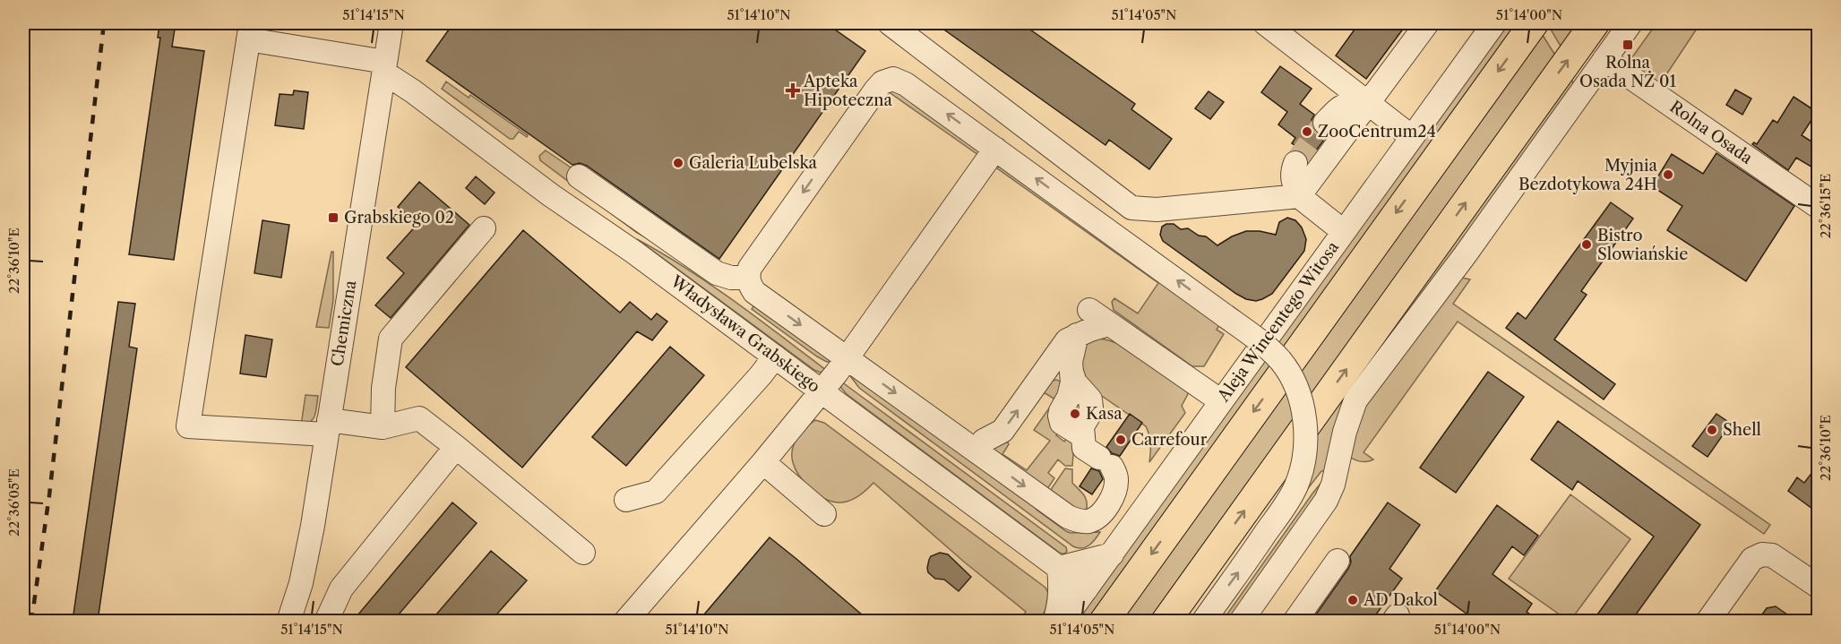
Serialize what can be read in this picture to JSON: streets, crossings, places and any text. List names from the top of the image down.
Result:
{
  "streets": {
    "main road": ["Aleja Wincentego Witosa"],
    "street": ["Rolna Osada", "Chemiczna", "Władysława Grabskiego"]
  },
  "crossings": [
    ["Aleja Wincentego Witosa", "Władysława Grabskiego"],
    ["Chemiczna", "Władysława Grabskiego"]
  ],
  "places": {
    "transit": ["Rolna Osada NŻ 01", "Grabskiego 02"],
    "health": ["Apteka Hipoteczna"],
    "other": [
      "ZooCentrum24",
      "Galeria Lubelska",
      "Myjnia Bezdotykowa 24H",
      "Bistro Slowiańskie",
      "Kasa",
      "Shell",
      "Carrefour",
      "AD Dakol"
    ]
  },
  "coordinates": [
    "51°14'15\"N",
    "51°14'10\"N",
    "51°14'05\"N",
    "51°14'00\"N",
    "22°36'15\"E",
    "22°36'10\"E",
    "22°36'05\"E"
  ]
}
